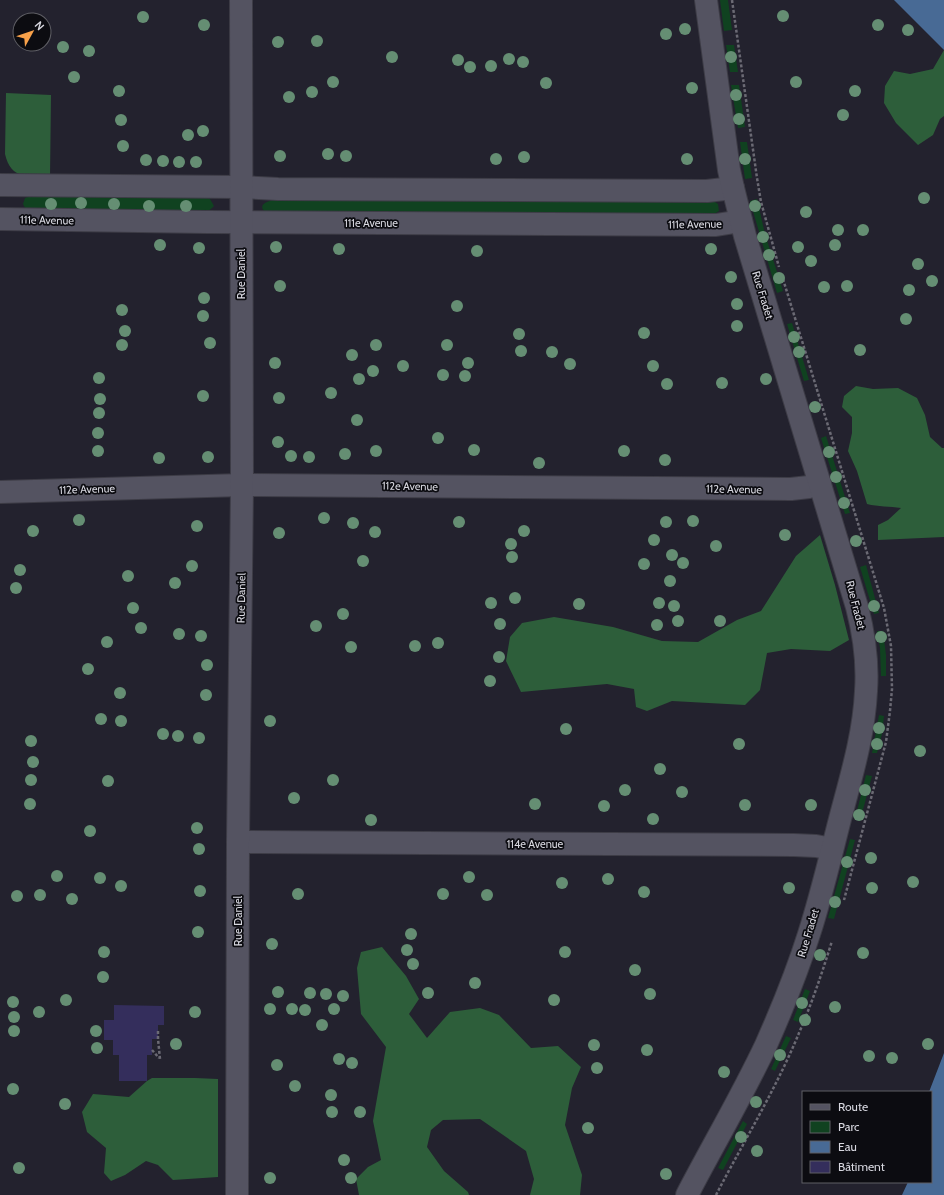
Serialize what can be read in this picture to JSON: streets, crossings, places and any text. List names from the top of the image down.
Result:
{
  "streets": {
    "street": [
      "111e Avenue",
      "Rue Daniel",
      "Rue Fradet",
      "112e Avenue",
      "114e Avenue"
    ]
  },
  "crossings": [
    ["111e Avenue", "Rue Daniel"],
    ["111e Avenue", "Rue Fradet"],
    ["Rue Daniel", "112e Avenue"],
    ["Rue Daniel", "114e Avenue"],
    ["Rue Fradet", "112e Avenue"],
    ["Rue Fradet", "114e Avenue"]
  ],
  "legend": [
    "Route",
    "Parc",
    "Eau",
    "Bâtiment"
  ],
  "north": "top right"
}
